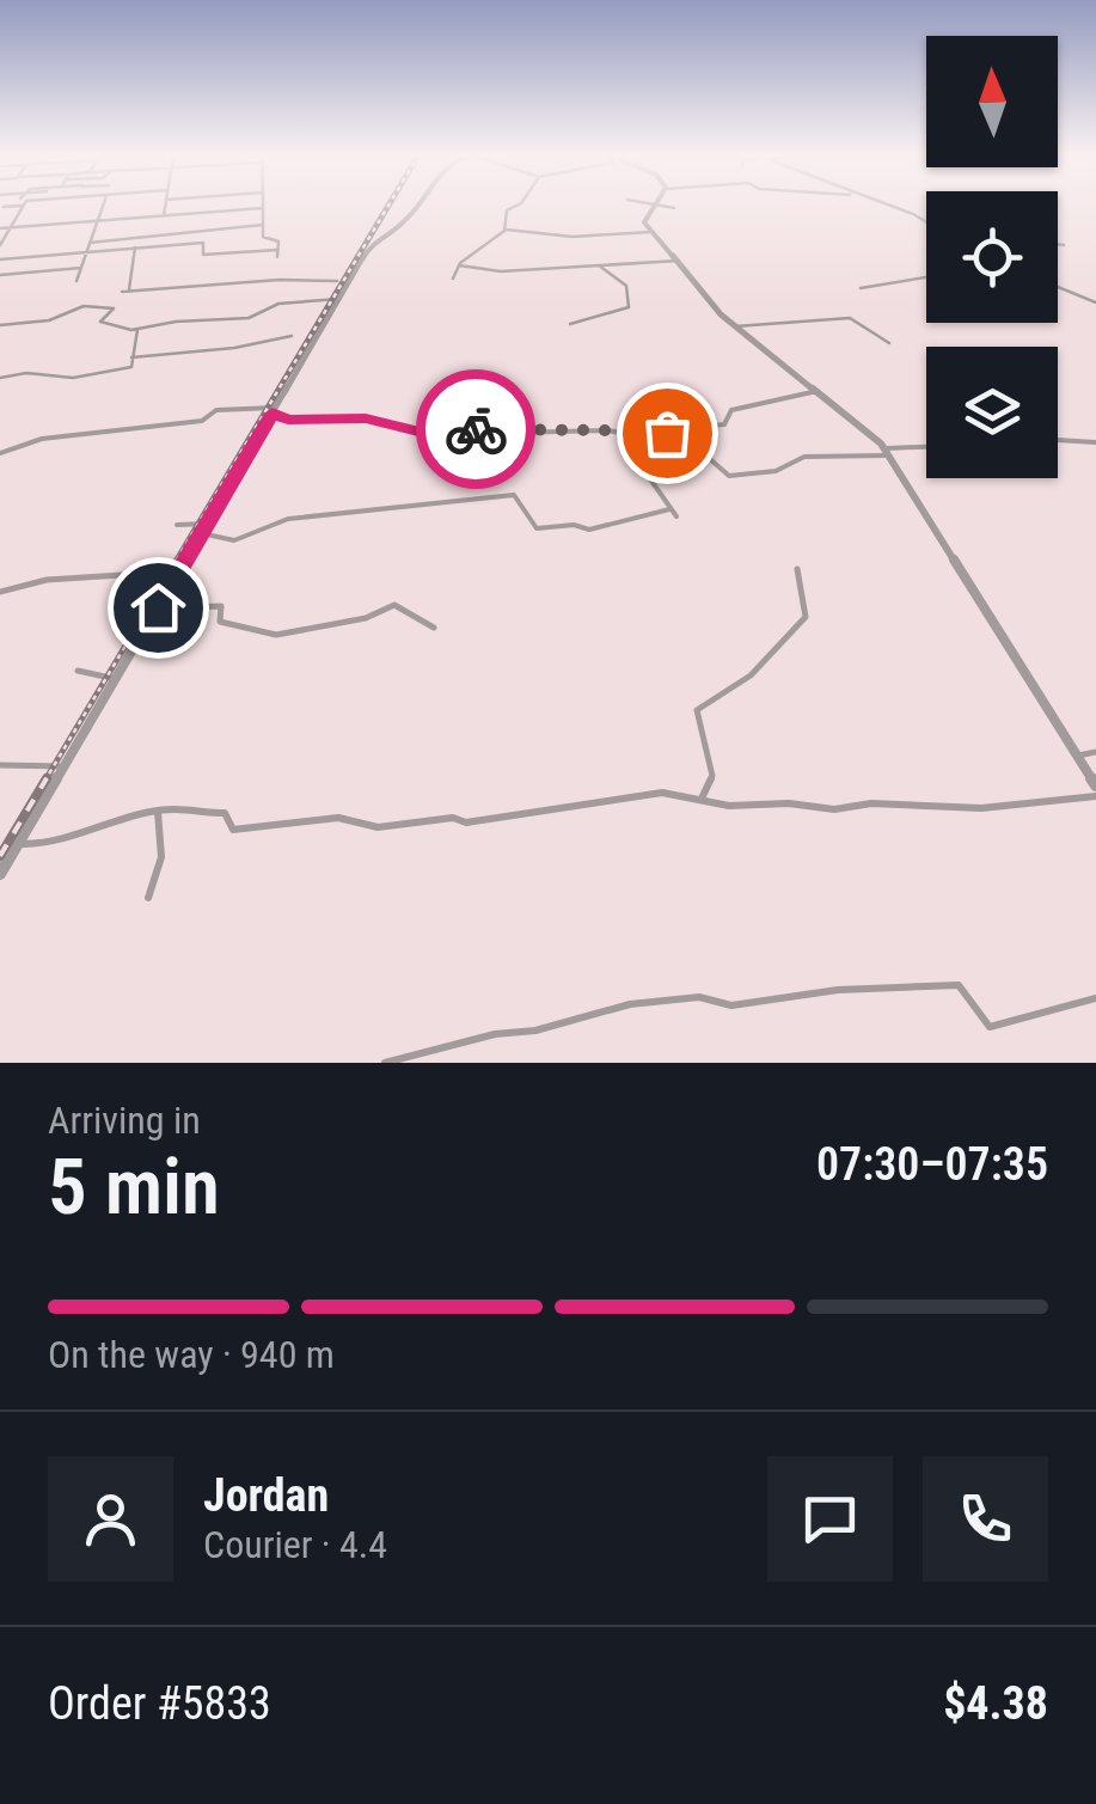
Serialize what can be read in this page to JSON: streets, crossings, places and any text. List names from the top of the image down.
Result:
{
  "north": "top",
  "page": {
    "heading": ["5 min", "Arriving in", "07:30–07:35"],
    "panel": [
      "Jordan",
      "Courier · 4.4",
      "Order #5833",
      "$4.38"
    ],
    "bar": "On the way · 940 m"
  }
}
